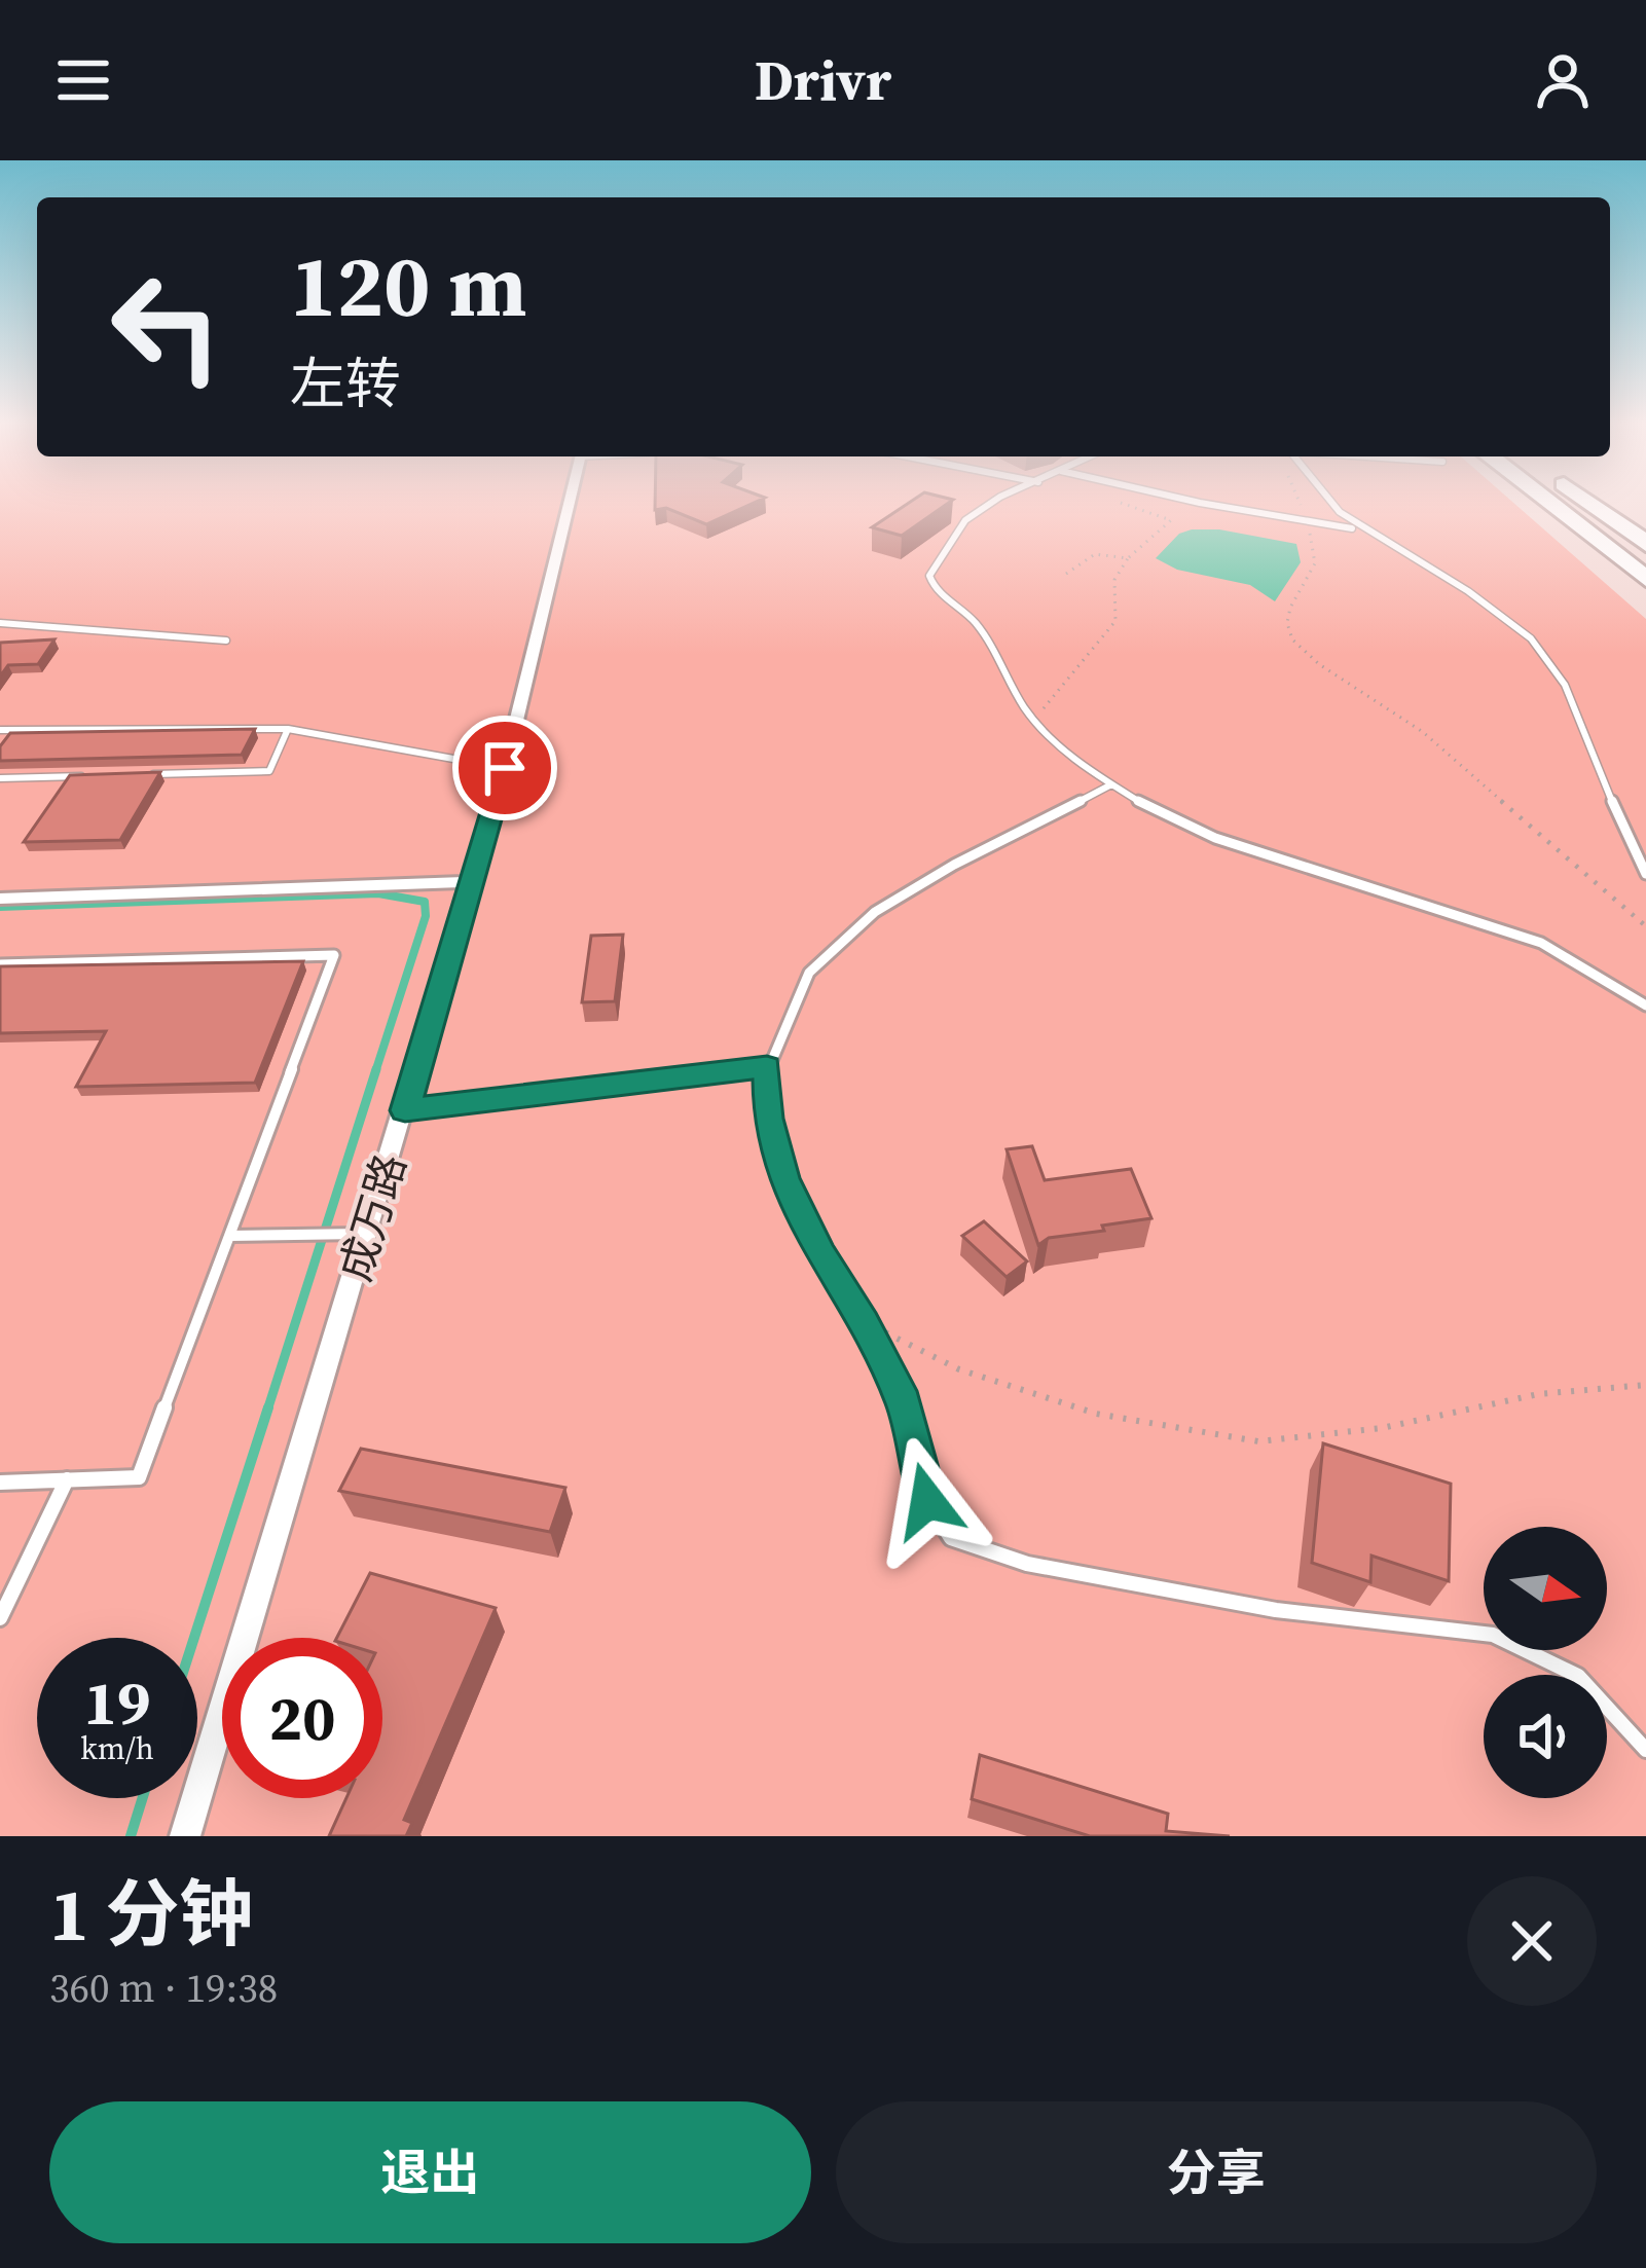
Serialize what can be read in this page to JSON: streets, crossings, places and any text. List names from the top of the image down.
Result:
{
  "streets": {
    "street": ["成万路"]
  },
  "north": "right",
  "page": {
    "header": "Drivr",
    "turn": ["120 m", "左转"],
    "speed": "19 km/h",
    "limit": "20",
    "heading": ["1 分钟", "360 m · 19:38"],
    "buttons": ["退出", "分享"]
  }
}
